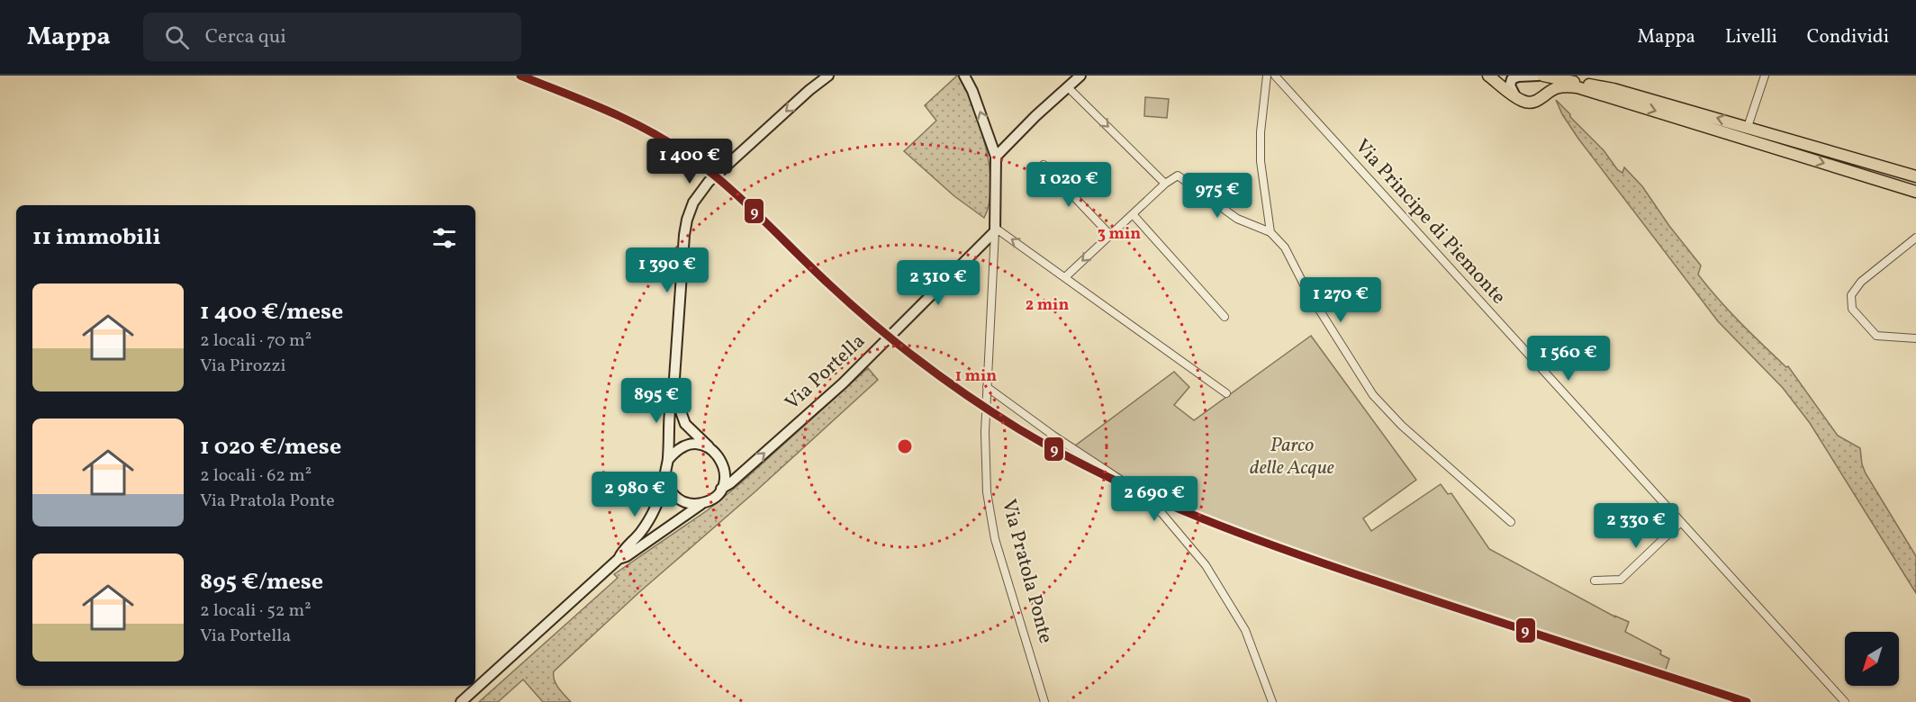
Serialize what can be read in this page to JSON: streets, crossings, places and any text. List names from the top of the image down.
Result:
{
  "streets": {
    "main road": ["Via Portella", "Via Pratola Ponte"],
    "street": ["Via Principe di Piemonte"]
  },
  "crossings": [
    ["Via Portella", "Via Pratola Ponte"]
  ],
  "parks": ["Parco delle Acque"],
  "lines": ["transit line 9"],
  "north": "bottom left",
  "page": {
    "header": "Mappa",
    "search": "Cerca qui",
    "nav": ["Mappa", "Livelli", "Condividi"],
    "price": [
      "1 400 €",
      "1 020 €",
      "975 €",
      "1 390 €",
      "2 310 €",
      "1 270 €",
      "1 560 €",
      "895 €",
      "2 980 €",
      "2 690 €",
      "2 330 €"
    ],
    "heading": "11 immobili",
    "list": [
      {
        "name": "1 400 €/mese",
        "note": "2 locali · 70 m² · Via Pirozzi"
      },
      {
        "name": "1 020 €/mese",
        "note": "2 locali · 62 m² · Via Pratola Ponte"
      },
      {
        "name": "895 €/mese",
        "note": "2 locali · 52 m² · Via Portella"
      }
    ]
  },
  "rings": ["3 min", "2 min", "1 min"]
}
